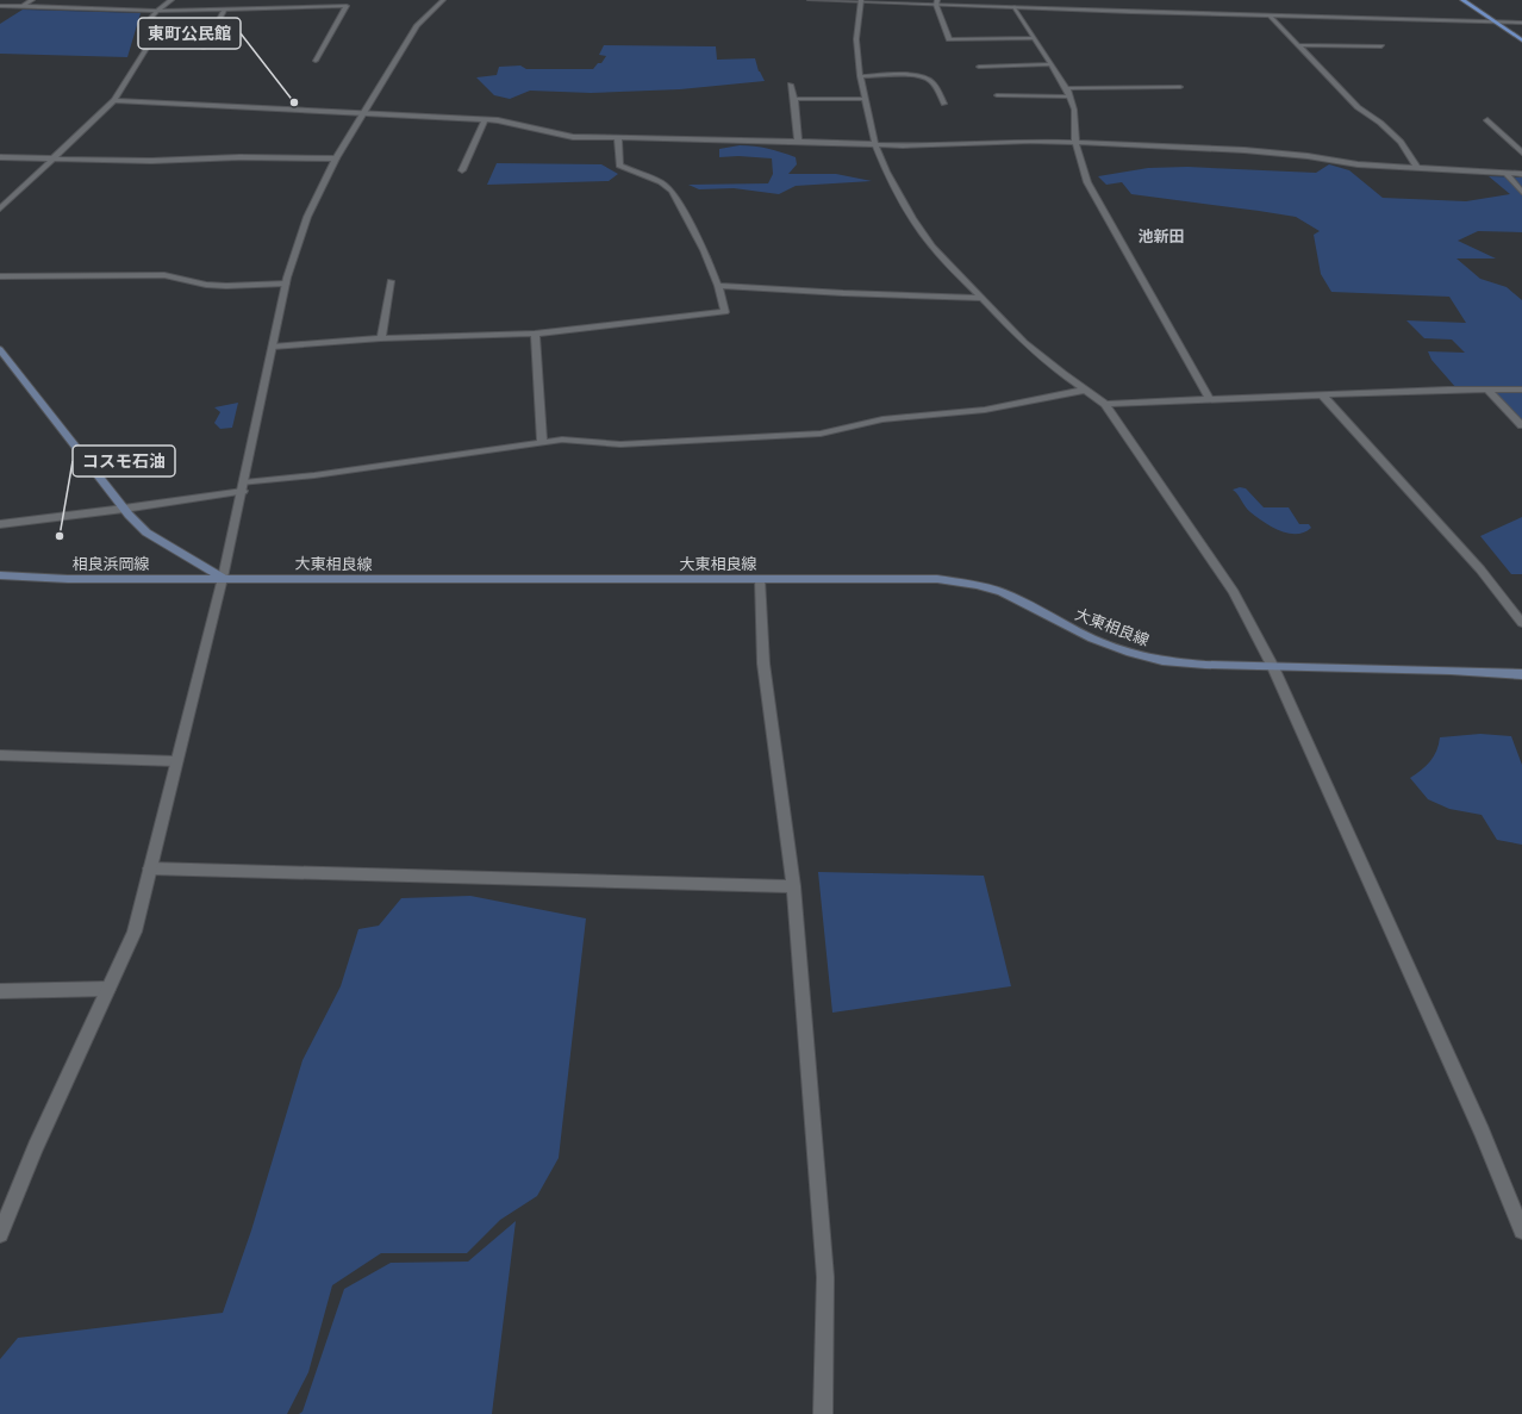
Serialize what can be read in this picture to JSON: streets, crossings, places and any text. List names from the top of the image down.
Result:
{
  "streets": {
    "main road": ["相良浜岡線", "大東相良線"]
  },
  "crossings": [
    ["相良浜岡線", "大東相良線"]
  ],
  "districts": ["池新田"],
  "places": ["東町公民館", "コスモ石油"]
}
